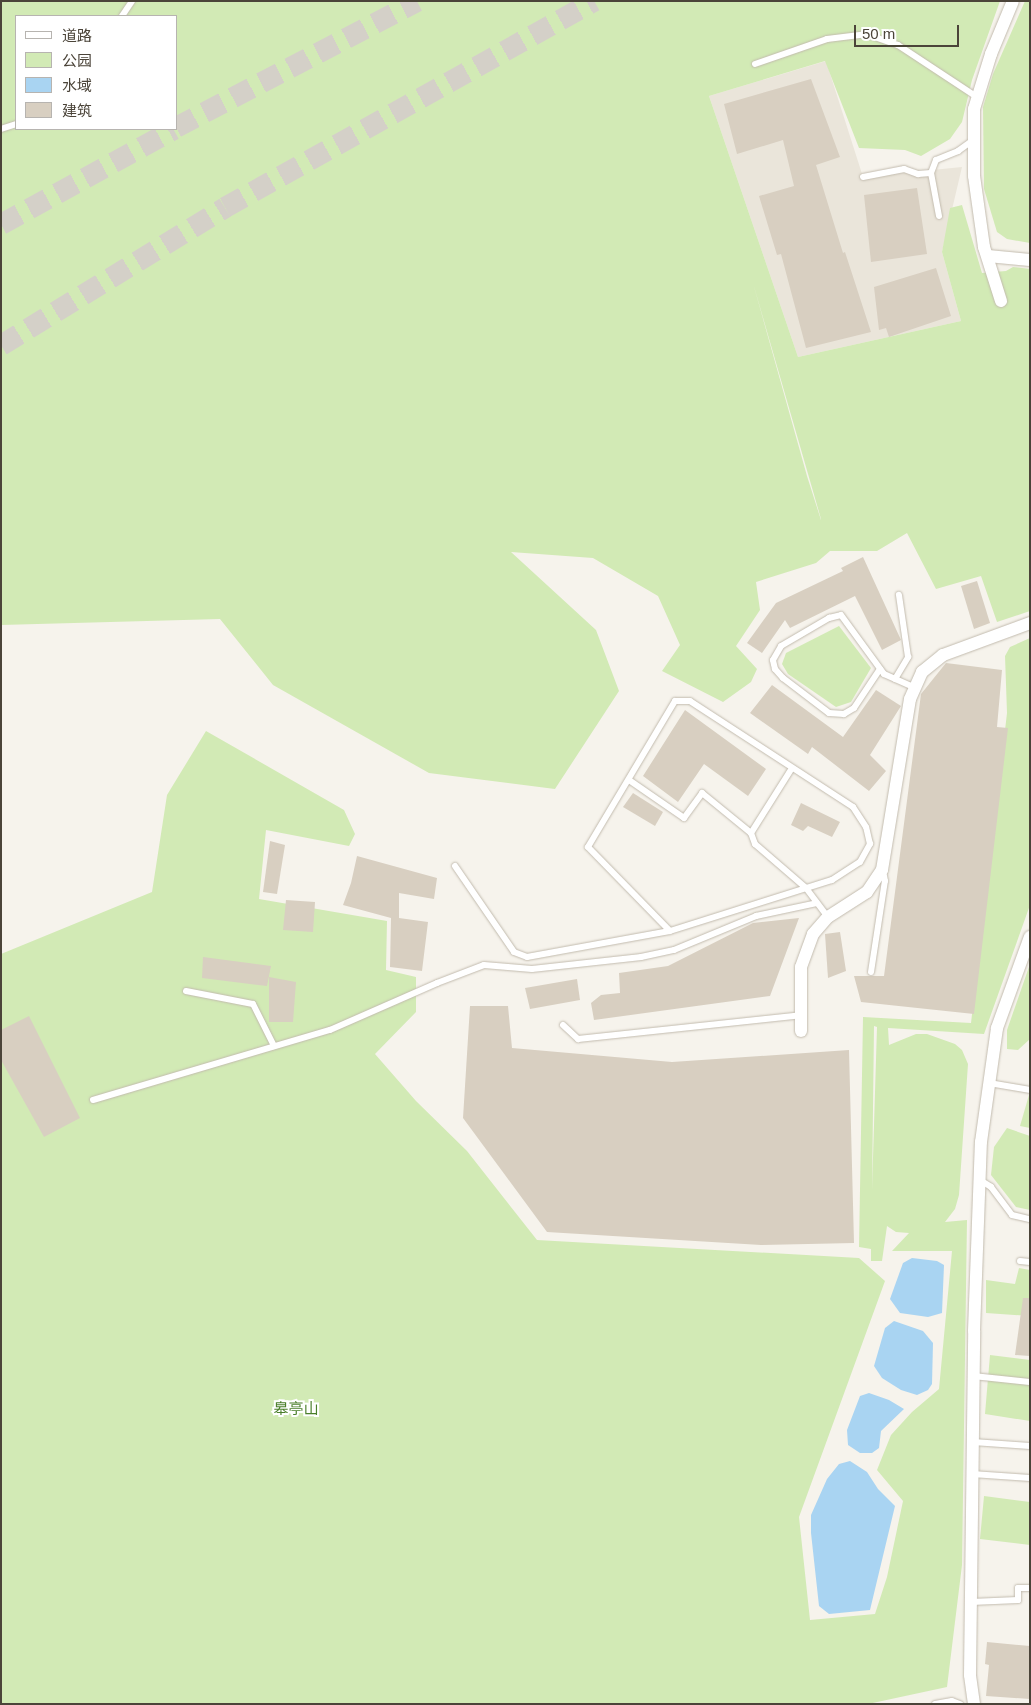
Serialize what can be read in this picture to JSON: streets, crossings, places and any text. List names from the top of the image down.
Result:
{
  "parks": ["皋亭山"],
  "legend": [
    "道路",
    "公园",
    "水域",
    "建筑"
  ],
  "scale_bar": "50 m"
}
